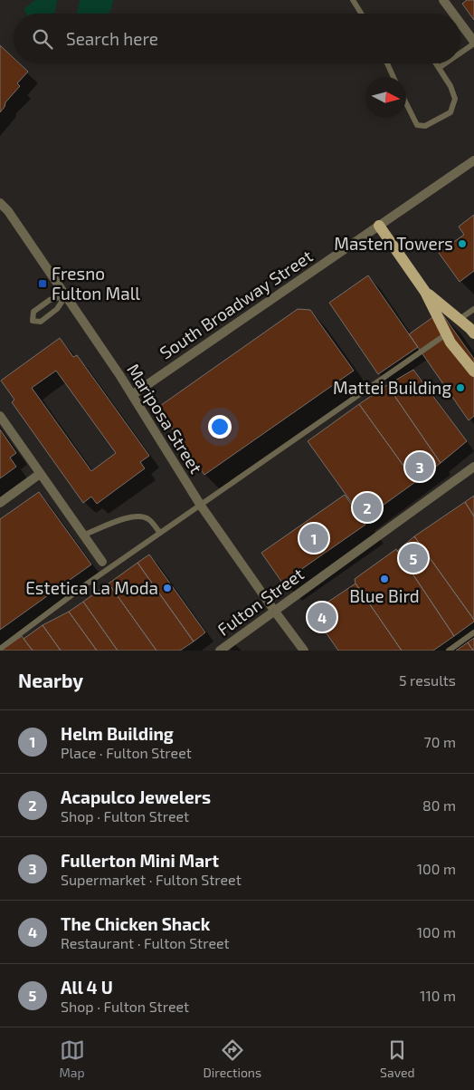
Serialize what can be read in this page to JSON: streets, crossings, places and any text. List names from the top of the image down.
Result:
{
  "streets": {
    "street": ["South Broadway Street", "Mariposa Street", "Fulton Street"]
  },
  "crossings": [
    ["South Broadway Street", "Mariposa Street"],
    ["Mariposa Street", "Fulton Street"]
  ],
  "places": {
    "other": [
      "Masten Towers",
      "Mattei Building",
      "Blue Bird",
      "Estetica La Moda"
    ],
    "transit": ["Fresno Fulton Mall"]
  },
  "north": "right",
  "page": {
    "search": "Search here",
    "pins": [
      "3",
      "2",
      "1",
      "5",
      "4"
    ],
    "heading": ["Nearby", "5 results"],
    "list": [
      {
        "mark": "1",
        "name": "Helm Building",
        "note": "Place · Fulton Street",
        "value": "70 m"
      },
      {
        "mark": "2",
        "name": "Acapulco Jewelers",
        "note": "Shop · Fulton Street",
        "value": "80 m"
      },
      {
        "mark": "3",
        "name": "Fullerton Mini Mart",
        "note": "Supermarket · Fulton Street",
        "value": "100 m"
      },
      {
        "mark": "4",
        "name": "The Chicken Shack",
        "note": "Restaurant · Fulton Street",
        "value": "100 m"
      },
      {
        "mark": "5",
        "name": "All 4 U",
        "note": "Shop · Fulton Street",
        "value": "110 m"
      }
    ],
    "nav": ["Map", "Directions", "Saved"]
  }
}
